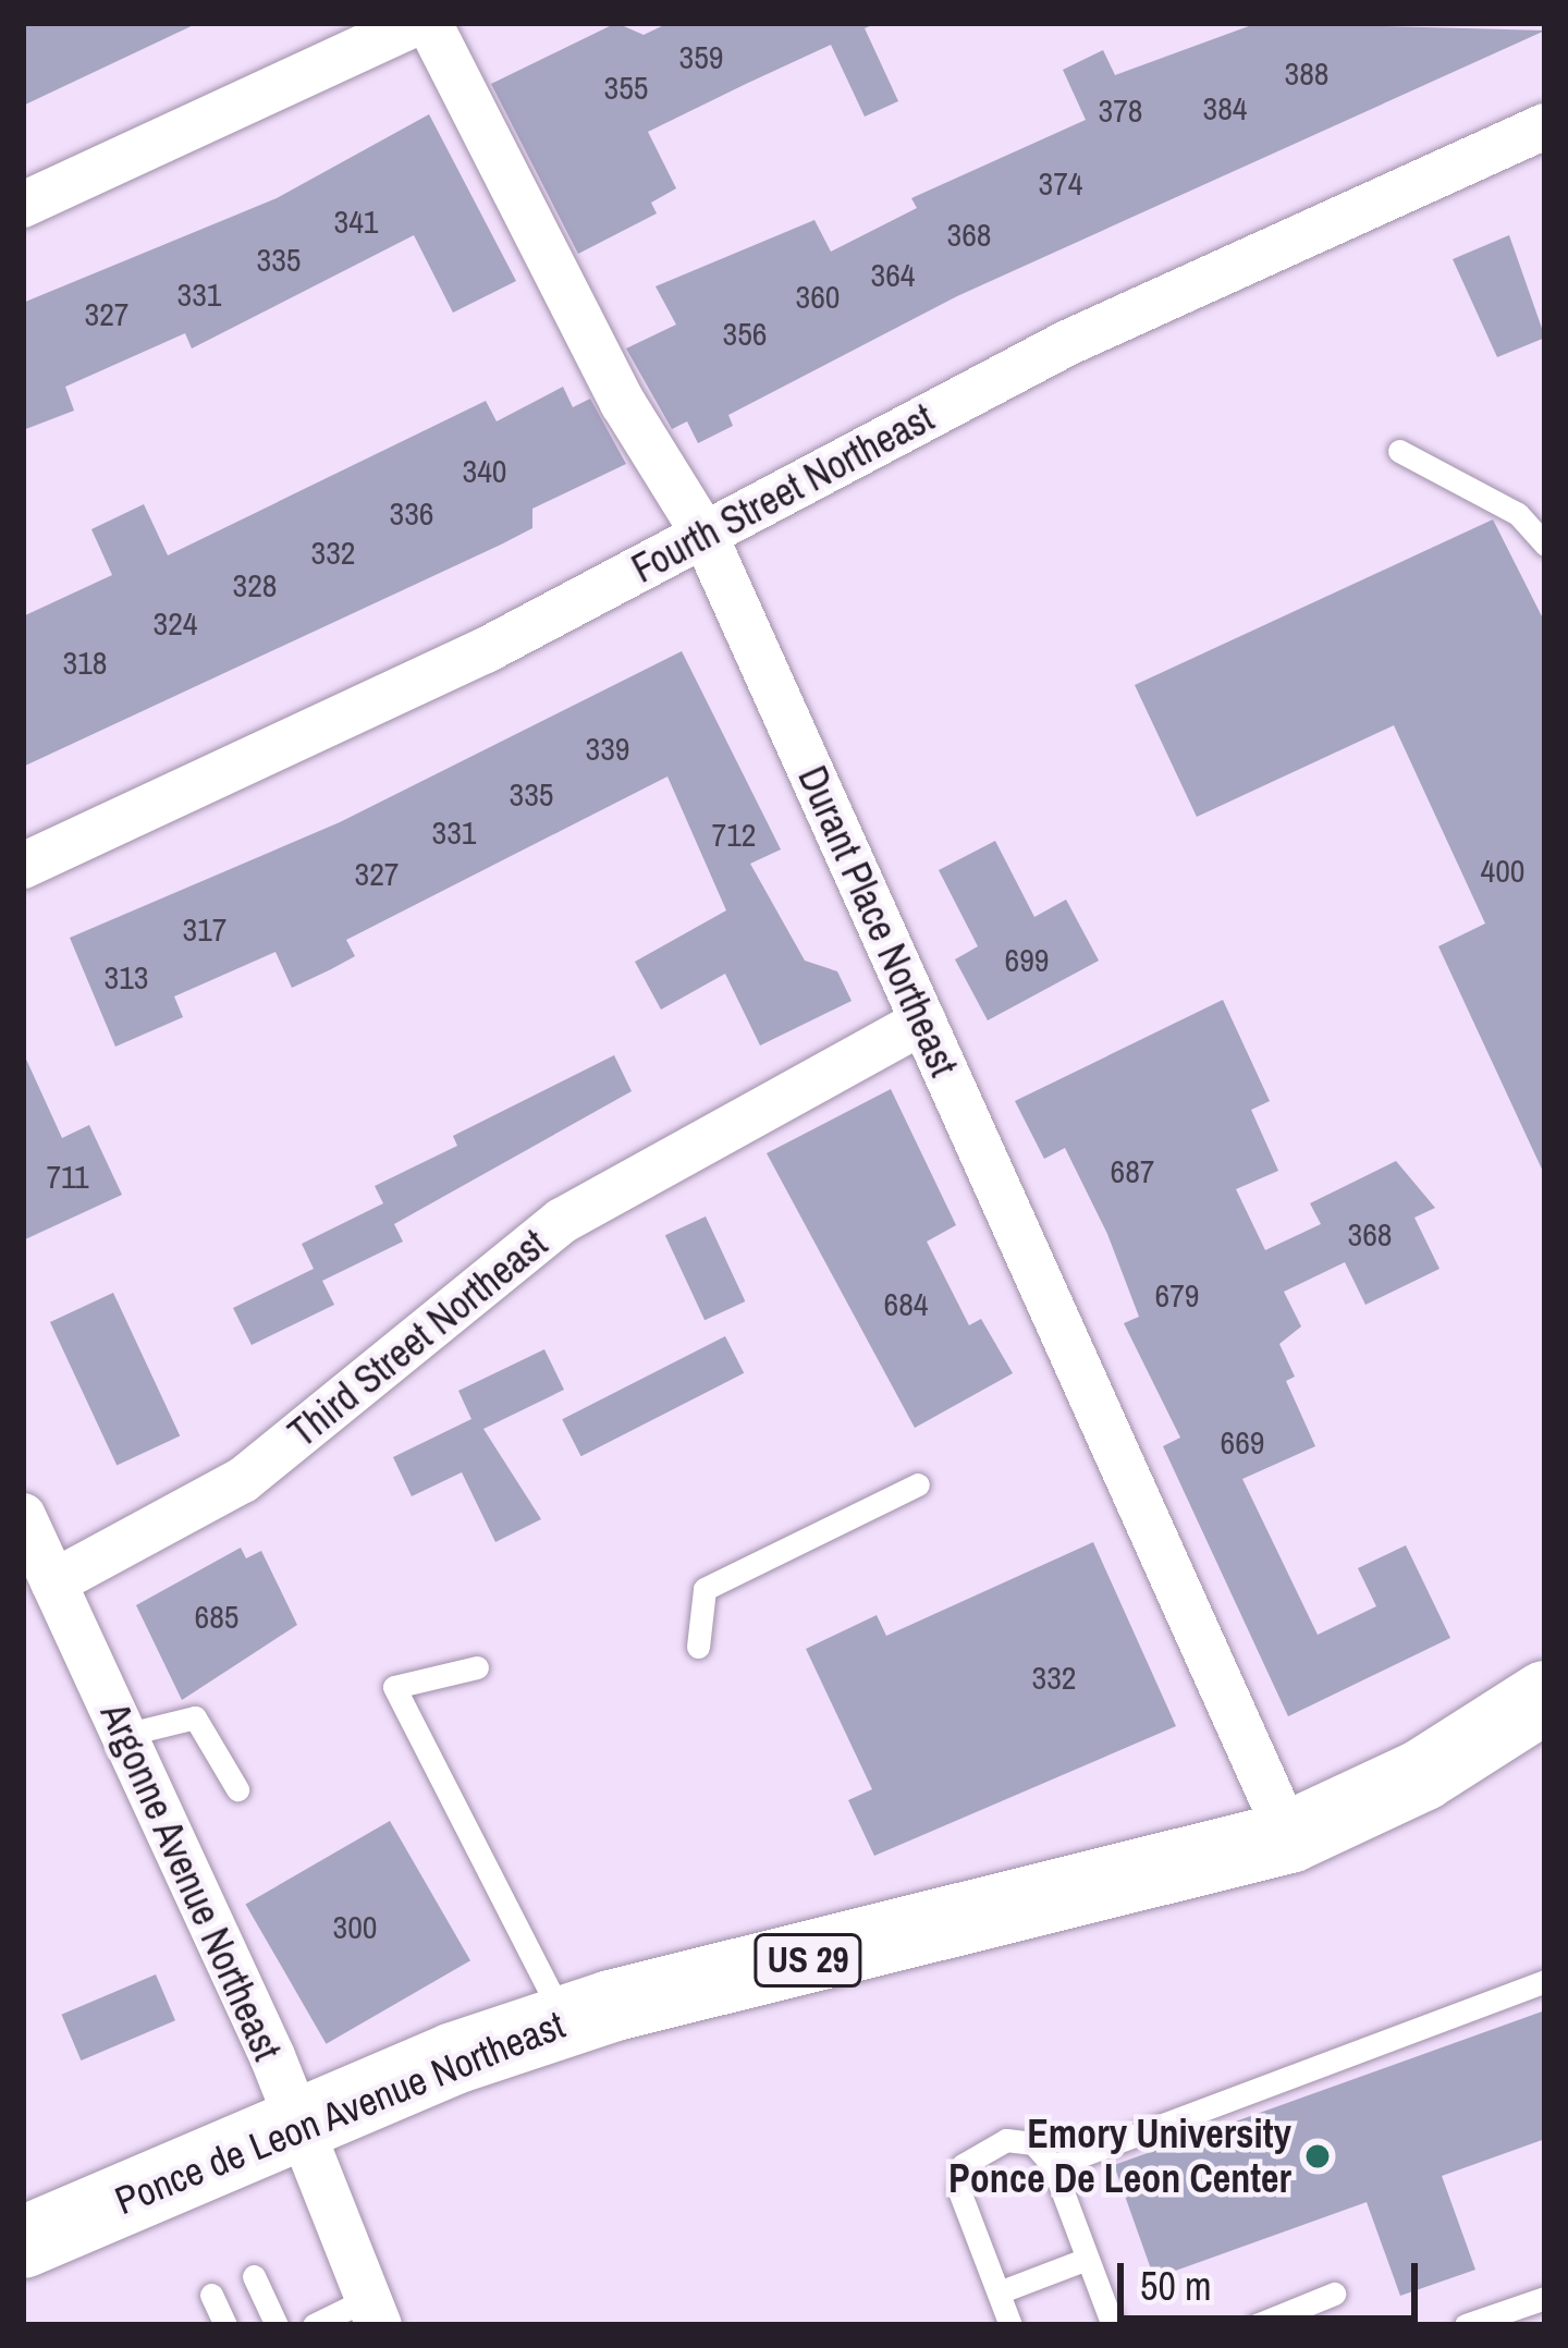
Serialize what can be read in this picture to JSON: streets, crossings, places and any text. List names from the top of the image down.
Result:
{
  "streets": {
    "highway": ["US 29", "Ponce de Leon Avenue Northeast"],
    "street": [
      "Fourth Street Northeast",
      "Durant Place Northeast",
      "Third Street Northeast",
      "Argonne Avenue Northeast"
    ]
  },
  "crossings": [
    ["Fourth Street Northeast", "Durant Place Northeast"],
    ["Durant Place Northeast", "Third Street Northeast"],
    ["Durant Place Northeast", "Ponce de Leon Avenue Northeast"],
    ["Third Street Northeast", "Argonne Avenue Northeast"],
    ["Argonne Avenue Northeast", "Ponce de Leon Avenue Northeast"]
  ],
  "places": ["Emory University Ponce De Leon Center"],
  "house_numbers": [
    "359",
    "388",
    "355",
    "384",
    "378",
    "374",
    "341",
    "368",
    "335",
    "364",
    "331",
    "360",
    "327",
    "356",
    "340",
    "336",
    "332",
    "328",
    "324",
    "318",
    "339",
    "335",
    "331",
    "712",
    "400",
    "327",
    "317",
    "699",
    "313",
    "687",
    "711",
    "368",
    "679",
    "684",
    "669",
    "685",
    "332",
    "300"
  ],
  "scale_bar": "50 m"
}
